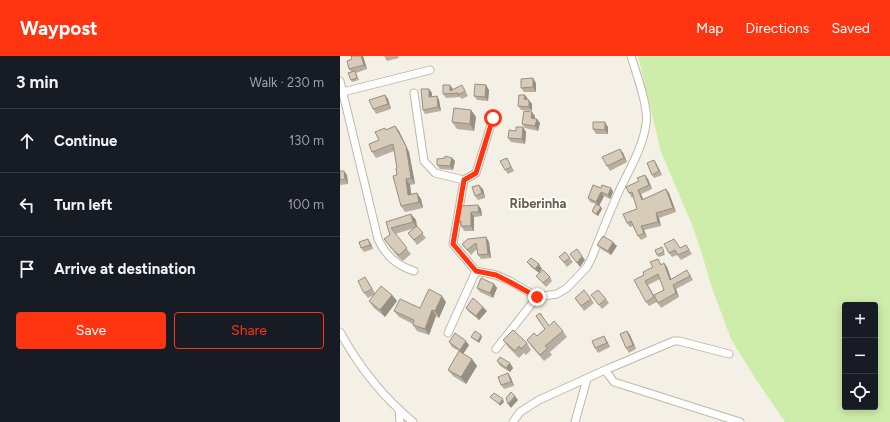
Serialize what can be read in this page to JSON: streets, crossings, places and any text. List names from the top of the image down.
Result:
{
  "districts": ["Riberinha"],
  "page": {
    "header": "Waypost",
    "nav": ["Map", "Directions", "Saved"],
    "heading": ["3 min", "Walk · 230 m"],
    "list": [
      ["Continue", "130 m"],
      ["Turn left", "100 m"],
      "Arrive at destination"
    ],
    "buttons": ["Save", "Share"],
    "map_buttons": ["+", "−"]
  }
}
